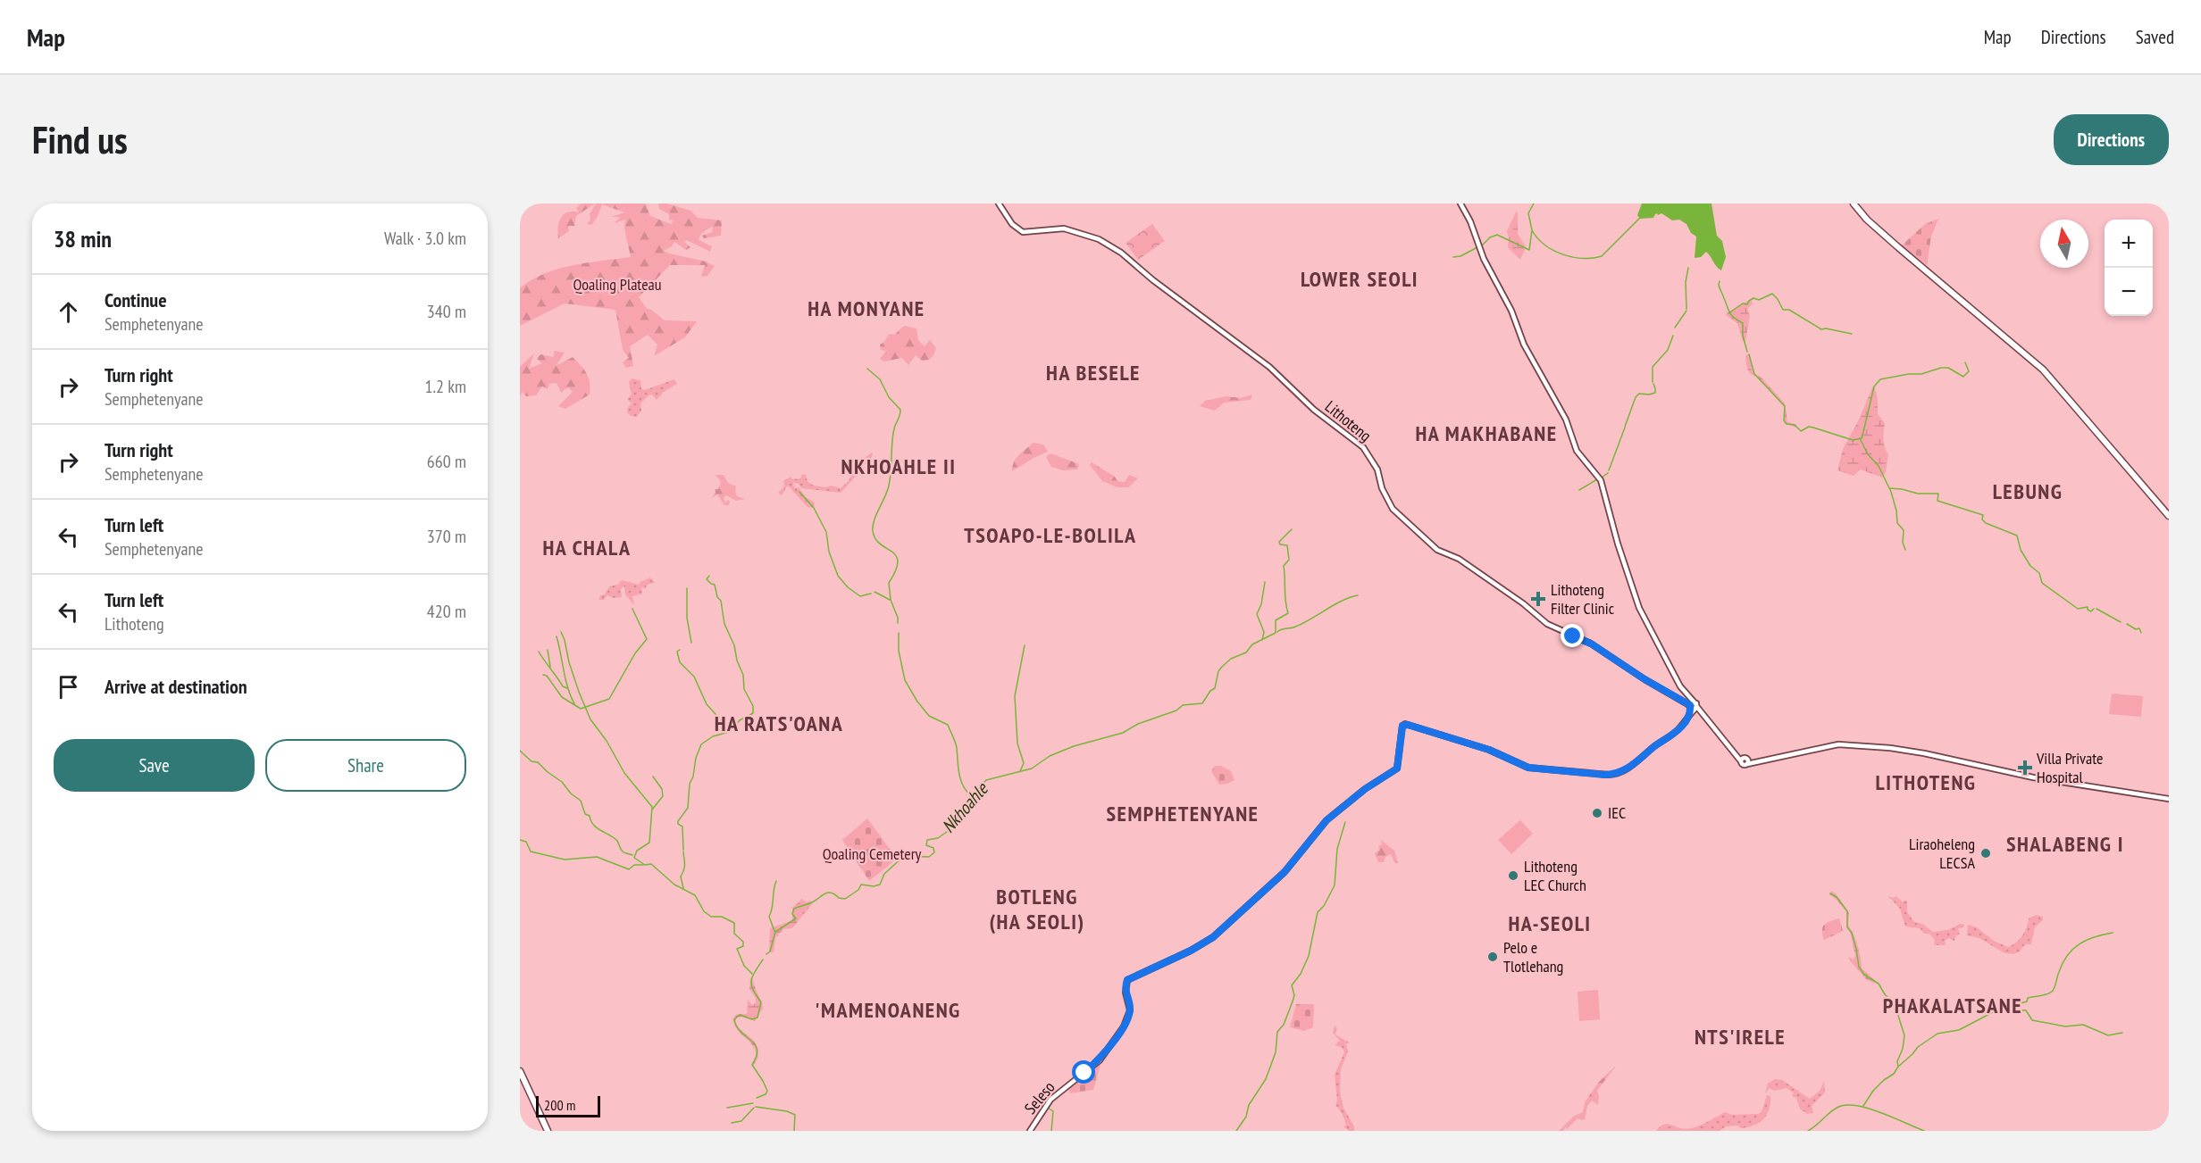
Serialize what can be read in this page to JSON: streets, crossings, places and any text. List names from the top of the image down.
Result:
{
  "streets": {
    "main road": ["Lithoteng", "Seleso"]
  },
  "crossings": [
    ["Lithoteng", "Seleso"]
  ],
  "districts": [
    "LOWER SEOLI",
    "HA MONYANE",
    "HA BESELE",
    "HA MAKHABANE",
    "NKHOAHLE II",
    "LEBUNG",
    "TSOAPO-LE-BOLILA",
    "HA CHALA",
    "HA RATS'OANA",
    "LITHOTENG",
    "SEMPHETENYANE",
    "SHALABENG I",
    "BOTLENG (HA SEOLI)",
    "HA-SEOLI",
    "PHAKALATSANE",
    "'MAMENOANENG",
    "NTS'IRELE"
  ],
  "water": ["Nkhoahle"],
  "parks": ["Qoaling Plateau", "Qoaling Cemetery"],
  "places": {
    "health": ["Lithoteng Filter Clinic", "Villa Private Hospital"],
    "other": [
      "IEC",
      "Liraoheleng LECSA",
      "Lithoteng LEC Church",
      "Pelo e Tlotlehang"
    ]
  },
  "scale_bar": "200 m",
  "north": "top",
  "page": {
    "header": "Map",
    "nav": ["Map", "Directions", "Saved"],
    "buttons": [
      "Directions",
      ["Save", "Share"]
    ],
    "title": "Find us",
    "heading": ["38 min", "Walk · 3.0 km"],
    "map_buttons": ["+", "−"],
    "list": [
      ["Continue", "Semphetenyane", "340 m"],
      ["Turn right", "Semphetenyane", "1.2 km"],
      ["Turn right", "Semphetenyane", "660 m"],
      ["Turn left", "Semphetenyane", "370 m"],
      ["Turn left", "Lithoteng", "420 m"],
      "Arrive at destination"
    ],
    "scale": "200 m"
  }
}
